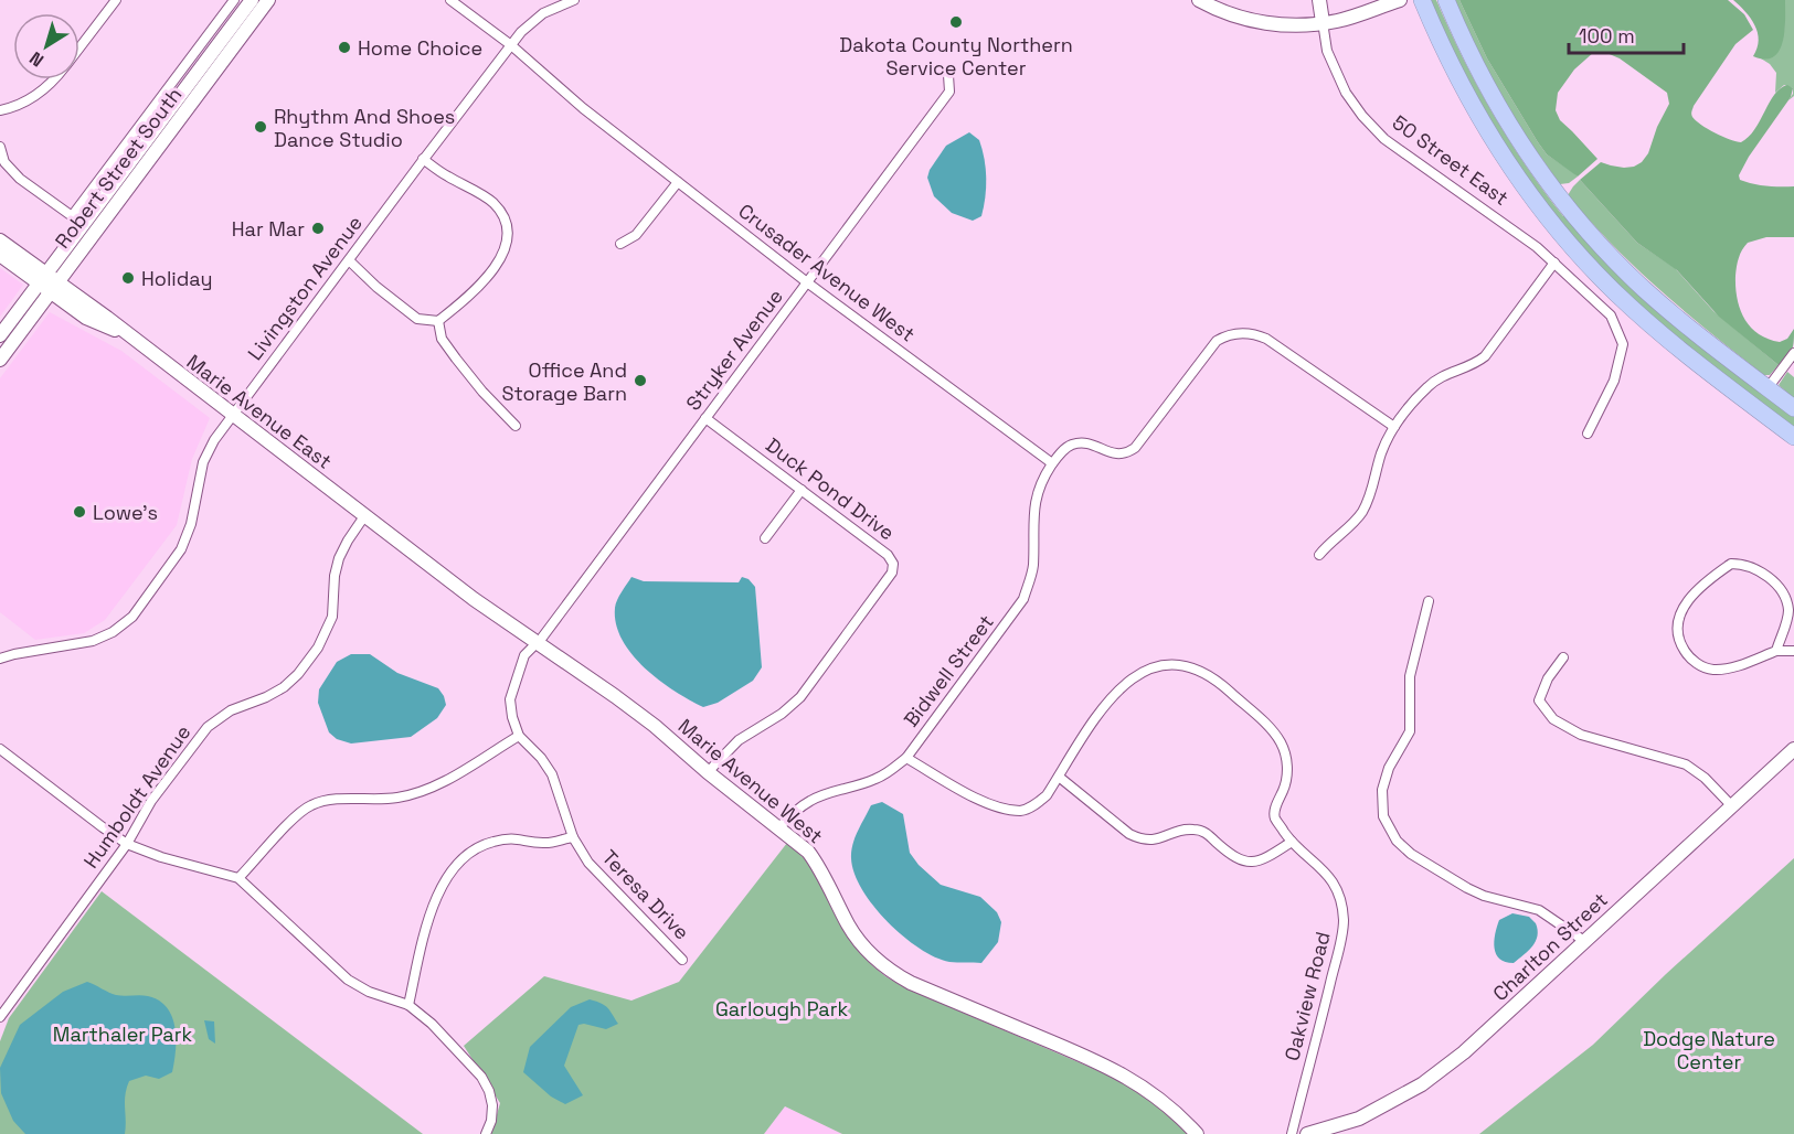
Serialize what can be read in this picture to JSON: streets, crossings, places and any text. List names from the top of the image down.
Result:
{
  "streets": {
    "street": [
      "50 Street East",
      "Robert Street South",
      "Crusader Avenue West",
      "Livingston Avenue",
      "Stryker Avenue",
      "Marie Avenue East",
      "Duck Pond Drive",
      "Bidwell Street",
      "Marie Avenue West",
      "Humboldt Avenue",
      "Teresa Drive",
      "Charlton Street",
      "Oakview Road"
    ]
  },
  "crossings": [
    ["Robert Street South", "Marie Avenue East"],
    ["Crusader Avenue West", "Livingston Avenue"],
    ["Crusader Avenue West", "Stryker Avenue"],
    ["Crusader Avenue West", "Bidwell Street"],
    ["Livingston Avenue", "Marie Avenue East"],
    ["Stryker Avenue", "Duck Pond Drive"],
    ["Stryker Avenue", "Marie Avenue West"],
    ["Stryker Avenue", "Teresa Drive"],
    ["Marie Avenue East", "Marie Avenue West"],
    ["Marie Avenue East", "Humboldt Avenue"],
    ["Duck Pond Drive", "Marie Avenue West"],
    ["Bidwell Street", "Marie Avenue West"],
    ["Bidwell Street", "Oakview Road"],
    ["Marie Avenue West", "Humboldt Avenue"],
    ["Marie Avenue West", "Teresa Drive"]
  ],
  "parks": ["Garlough Park", "Marthaler Park", "Dodge Nature Center"],
  "places": [
    "Dakota County Northern Service Center",
    "Home Choice",
    "Rhythm And Shoes Dance Studio",
    "Har Mar",
    "Holiday",
    "Office And Storage Barn",
    "Lowe's"
  ],
  "scale_bar": "100 m",
  "north": "bottom left"
}
